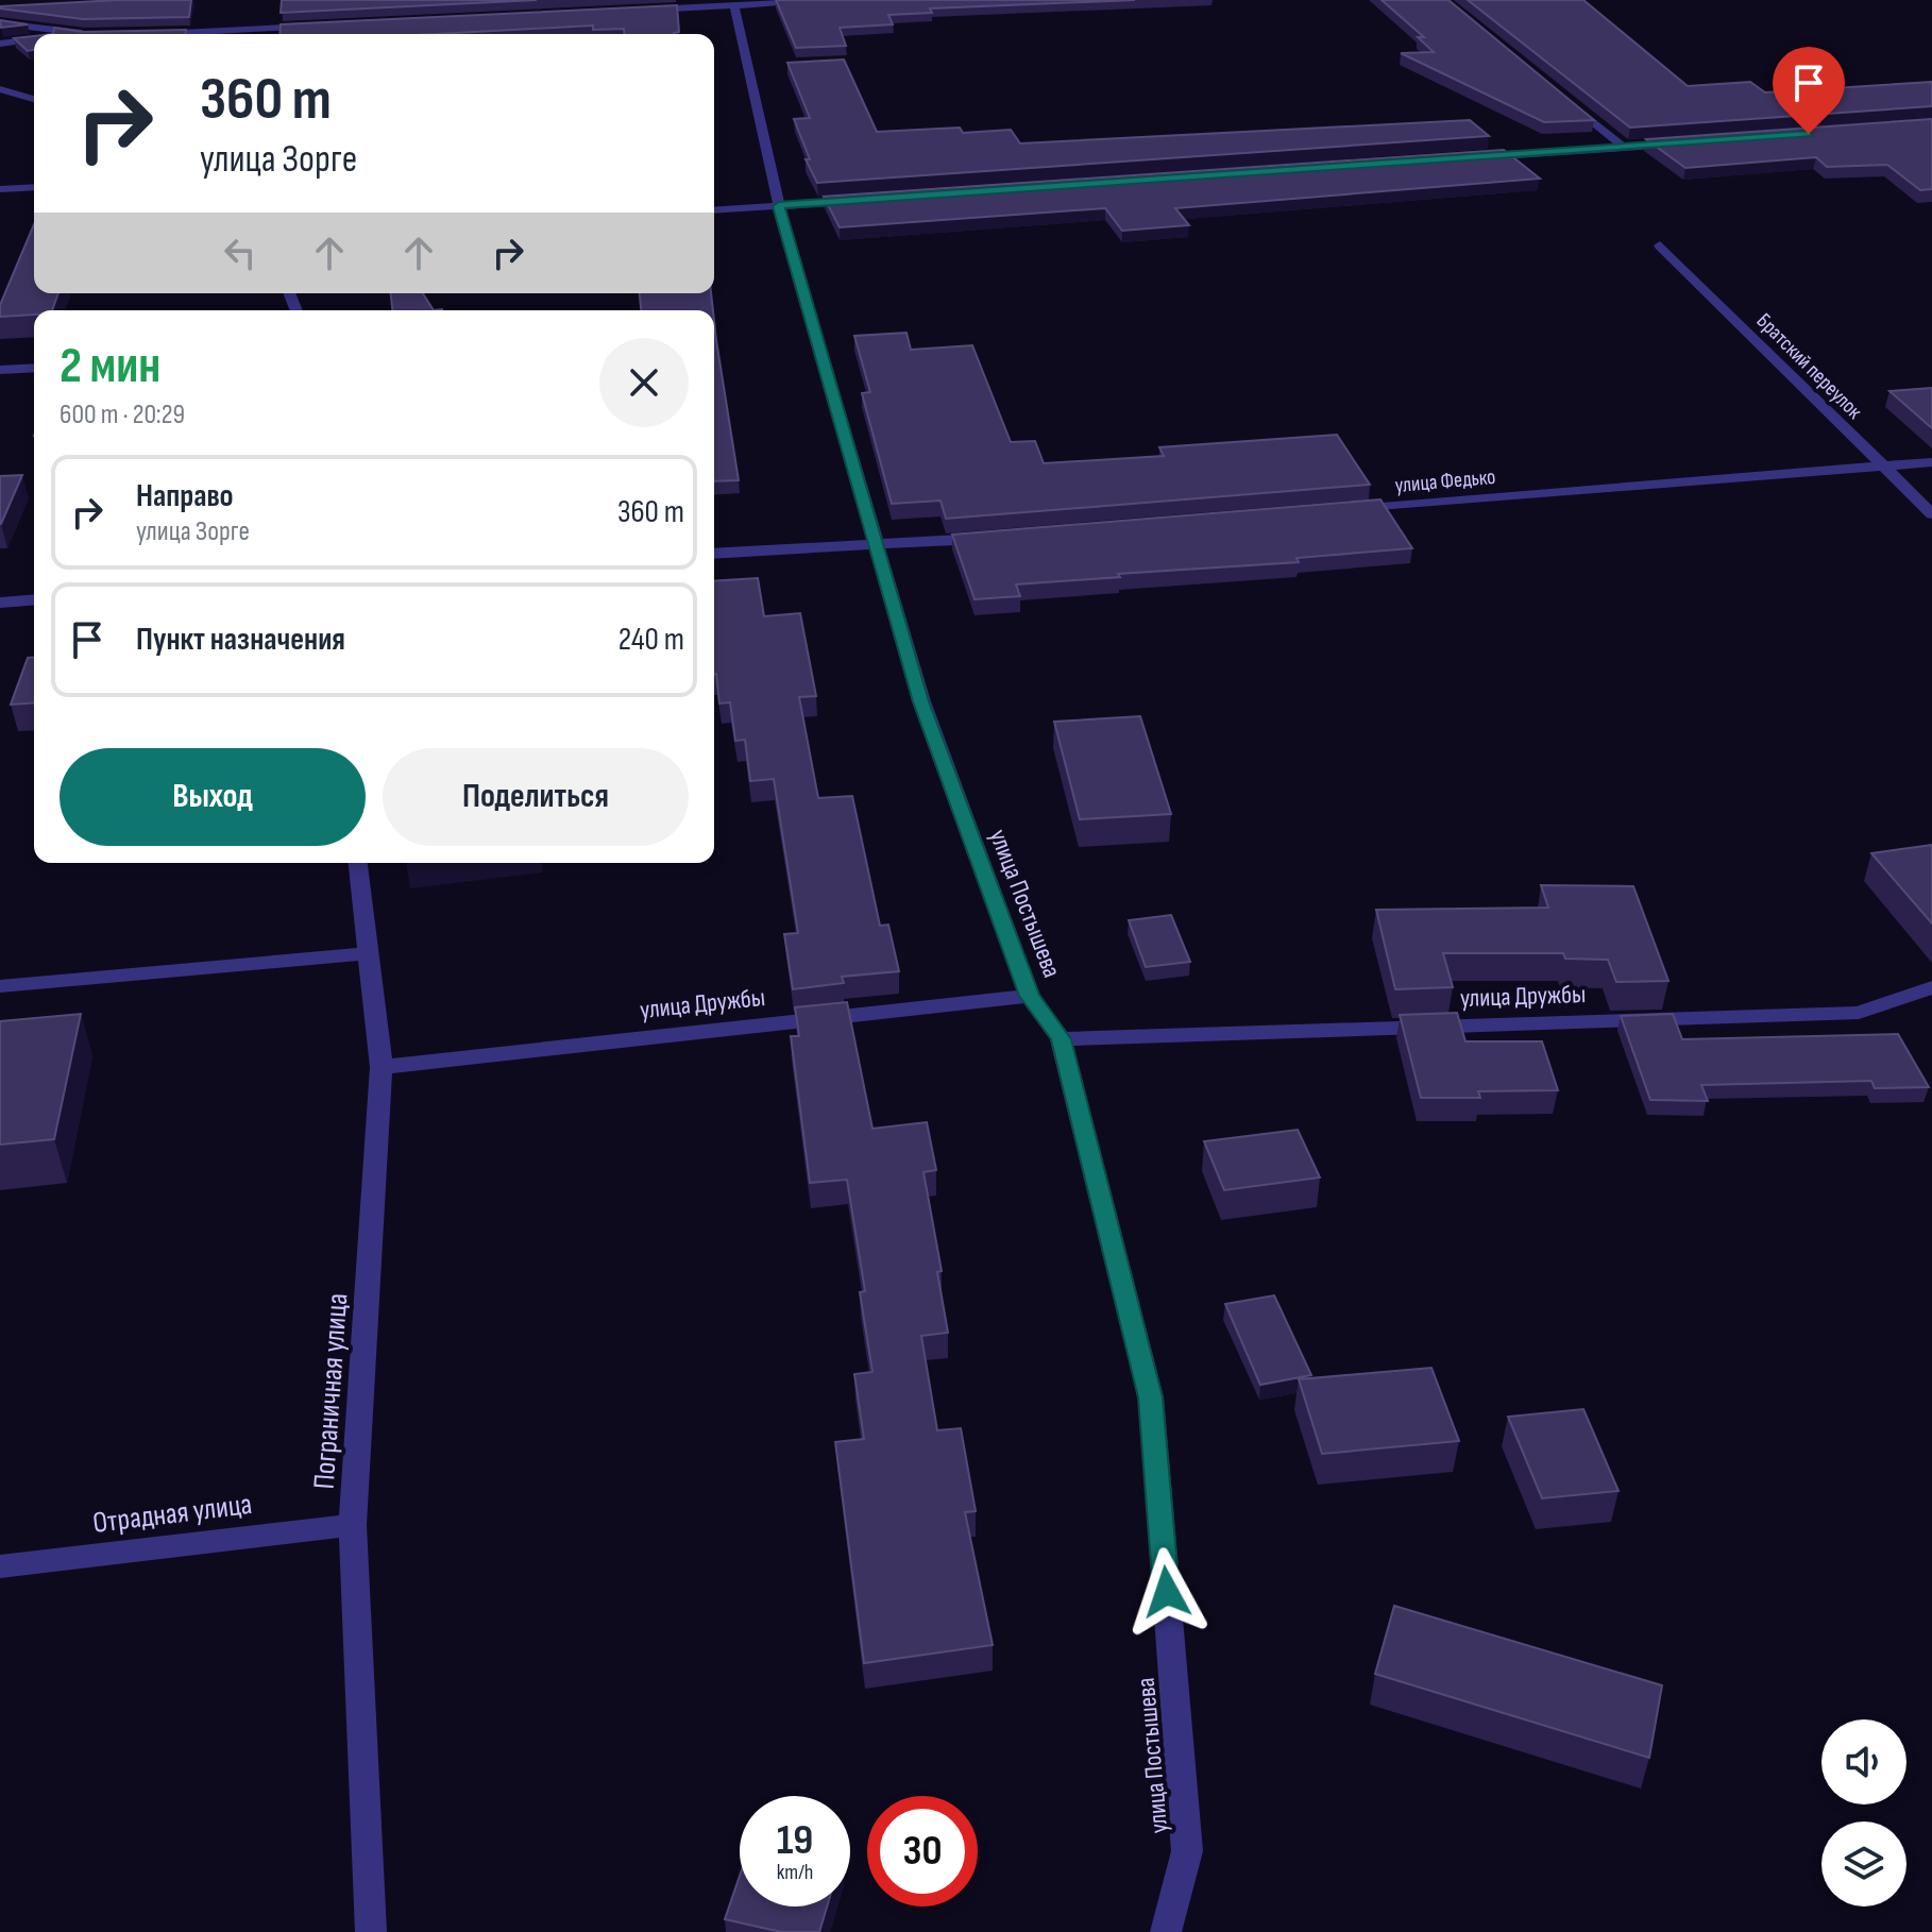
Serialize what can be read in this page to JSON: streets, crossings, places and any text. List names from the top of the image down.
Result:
{
  "streets": {
    "street": [
      "Братский переулок",
      "улица Федько",
      "улица Постышева",
      "улица Дружбы",
      "Пограничная улица",
      "Отрадная улица"
    ]
  },
  "crossings": [
    ["Братский переулок", "улица Федько"],
    ["улица Постышева", "улица Дружбы"],
    ["улица Дружбы", "Пограничная улица"],
    ["Пограничная улица", "Отрадная улица"]
  ],
  "page": {
    "turn": ["360 m", "улица Зорге"],
    "heading": ["2 мин", "600 m · 20:29"],
    "list": [
      {
        "name": "Направо",
        "note": "улица Зорге",
        "value": "360 m"
      },
      {
        "name": "Пункт назначения",
        "value": "240 m"
      }
    ],
    "buttons": ["Выход", "Поделиться"],
    "speed": "19 km/h",
    "limit": "30"
  }
}
